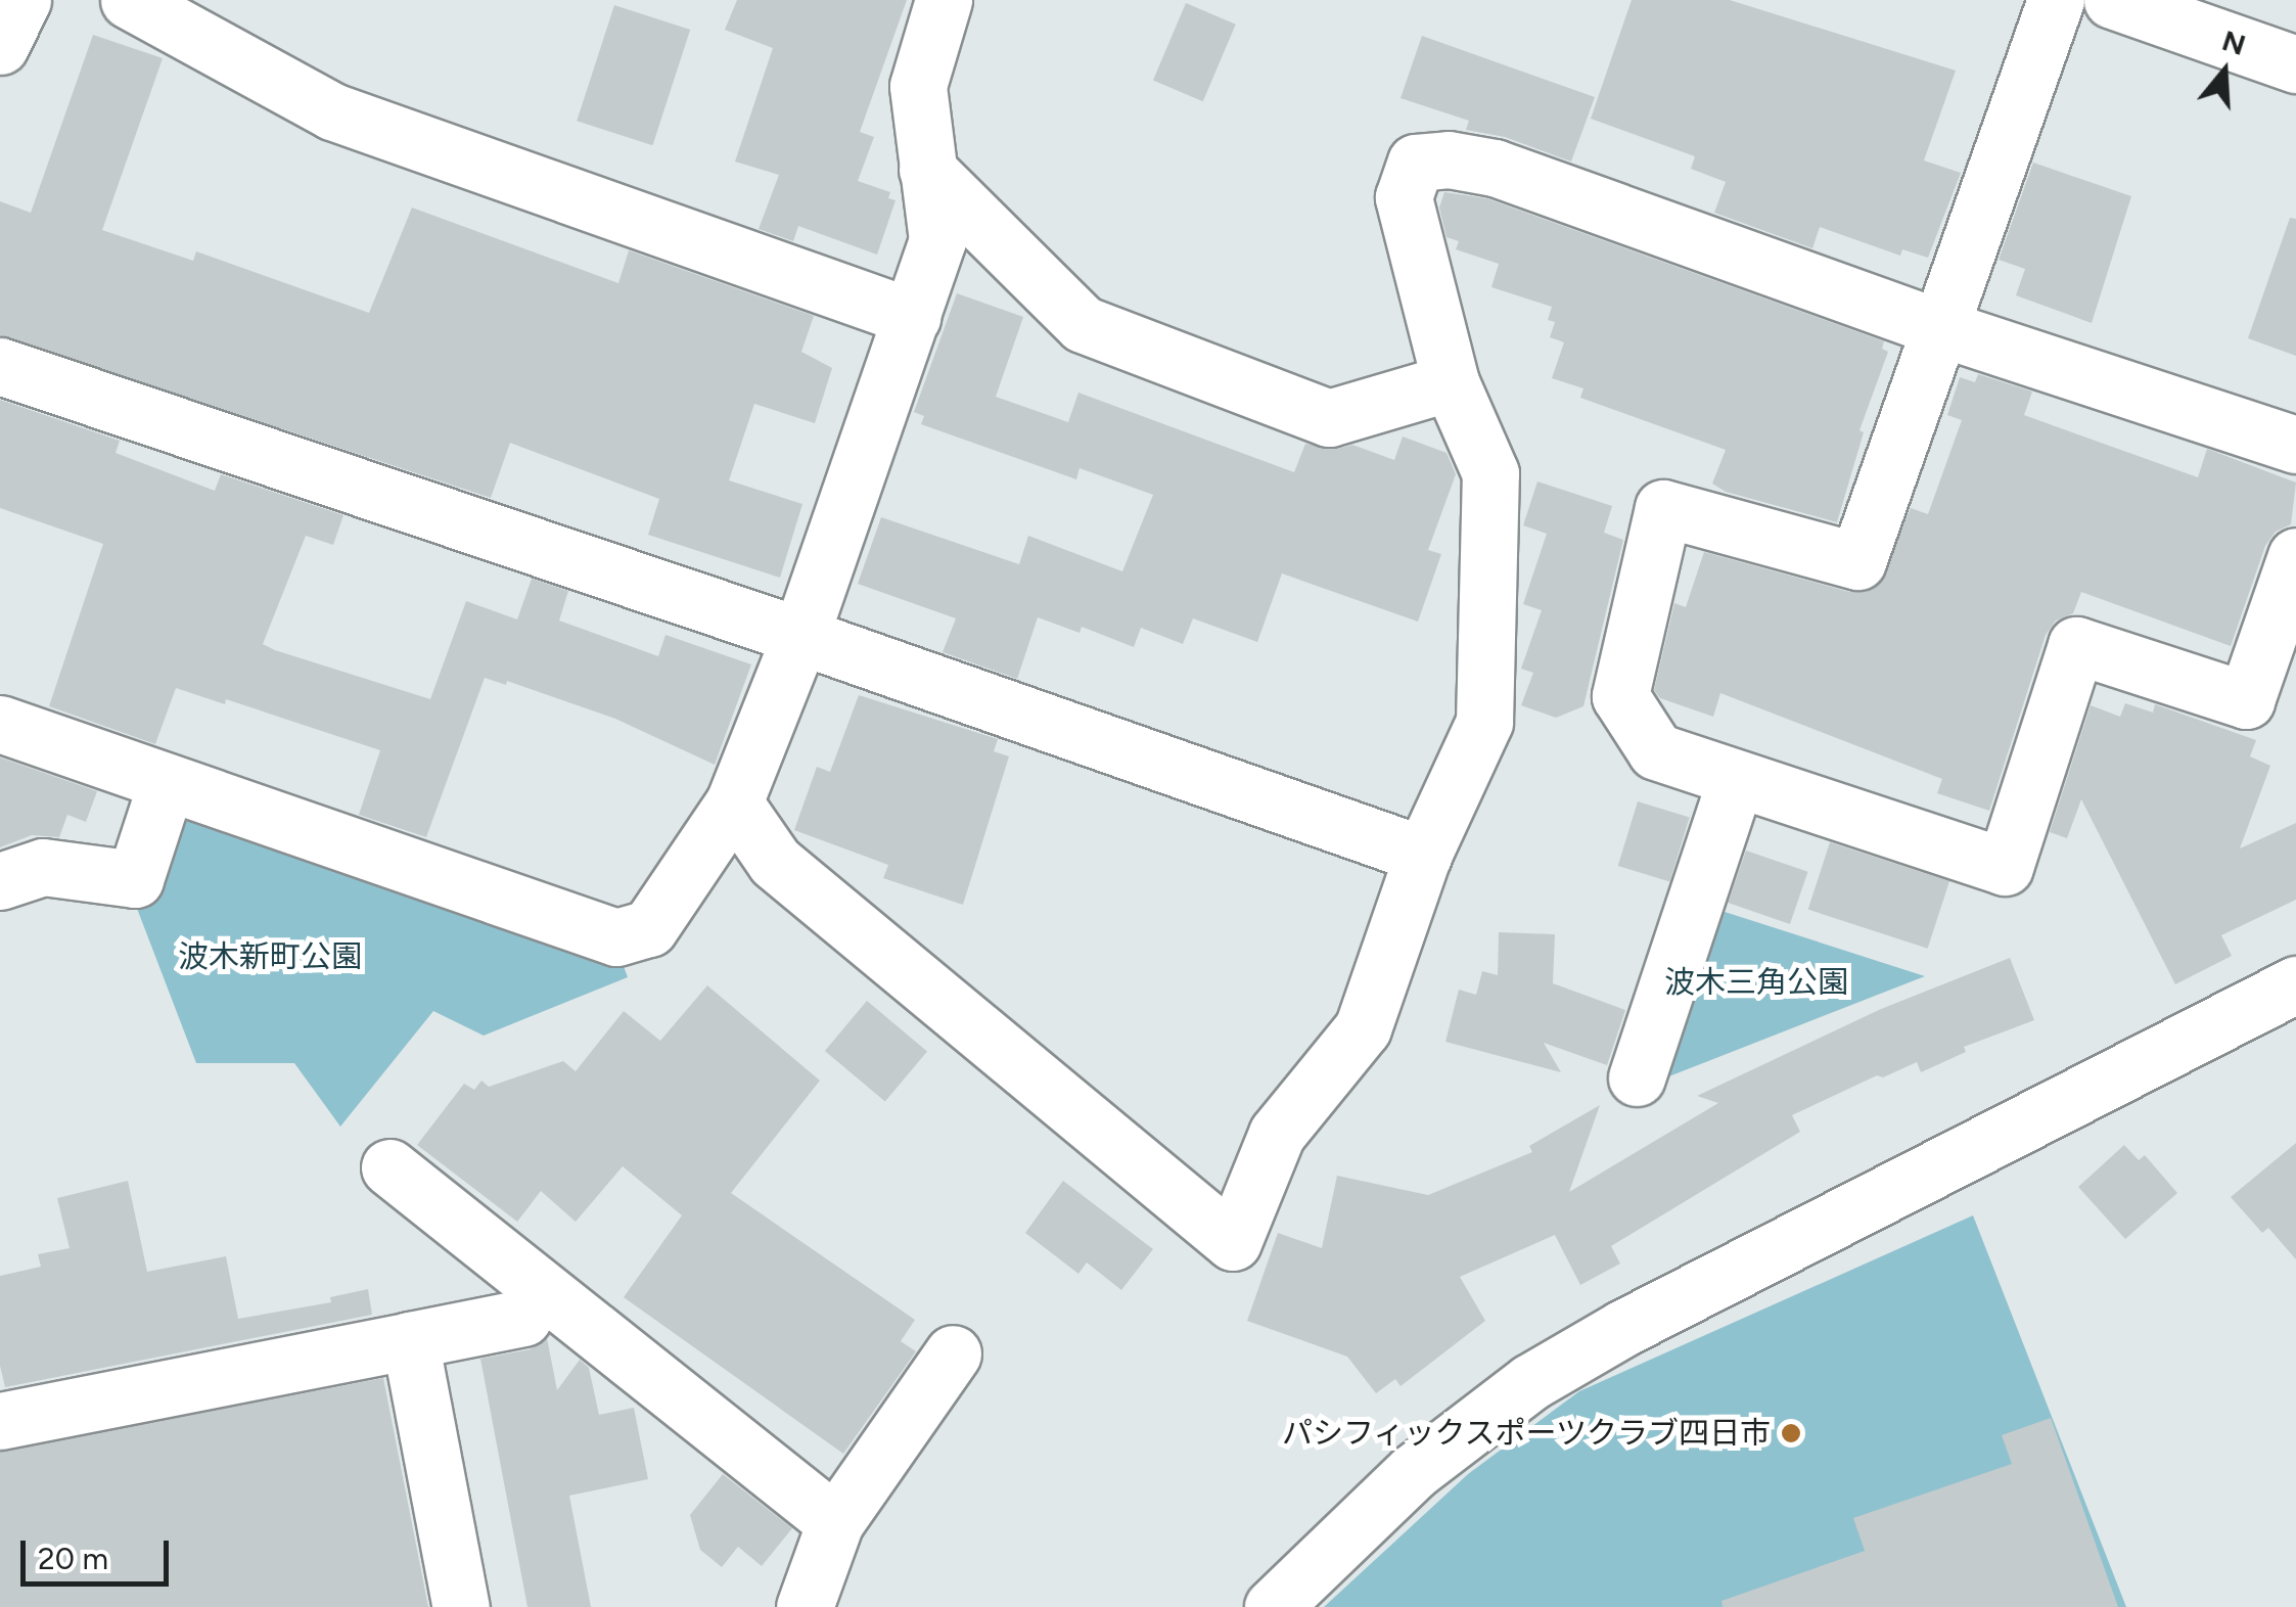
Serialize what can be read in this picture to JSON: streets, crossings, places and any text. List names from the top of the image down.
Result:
{
  "parks": ["波木新町公園", "波木三角公園"],
  "places": ["パシフィックスポーツクラブ四日市"],
  "scale_bar": "20 m",
  "north": "top"
}
